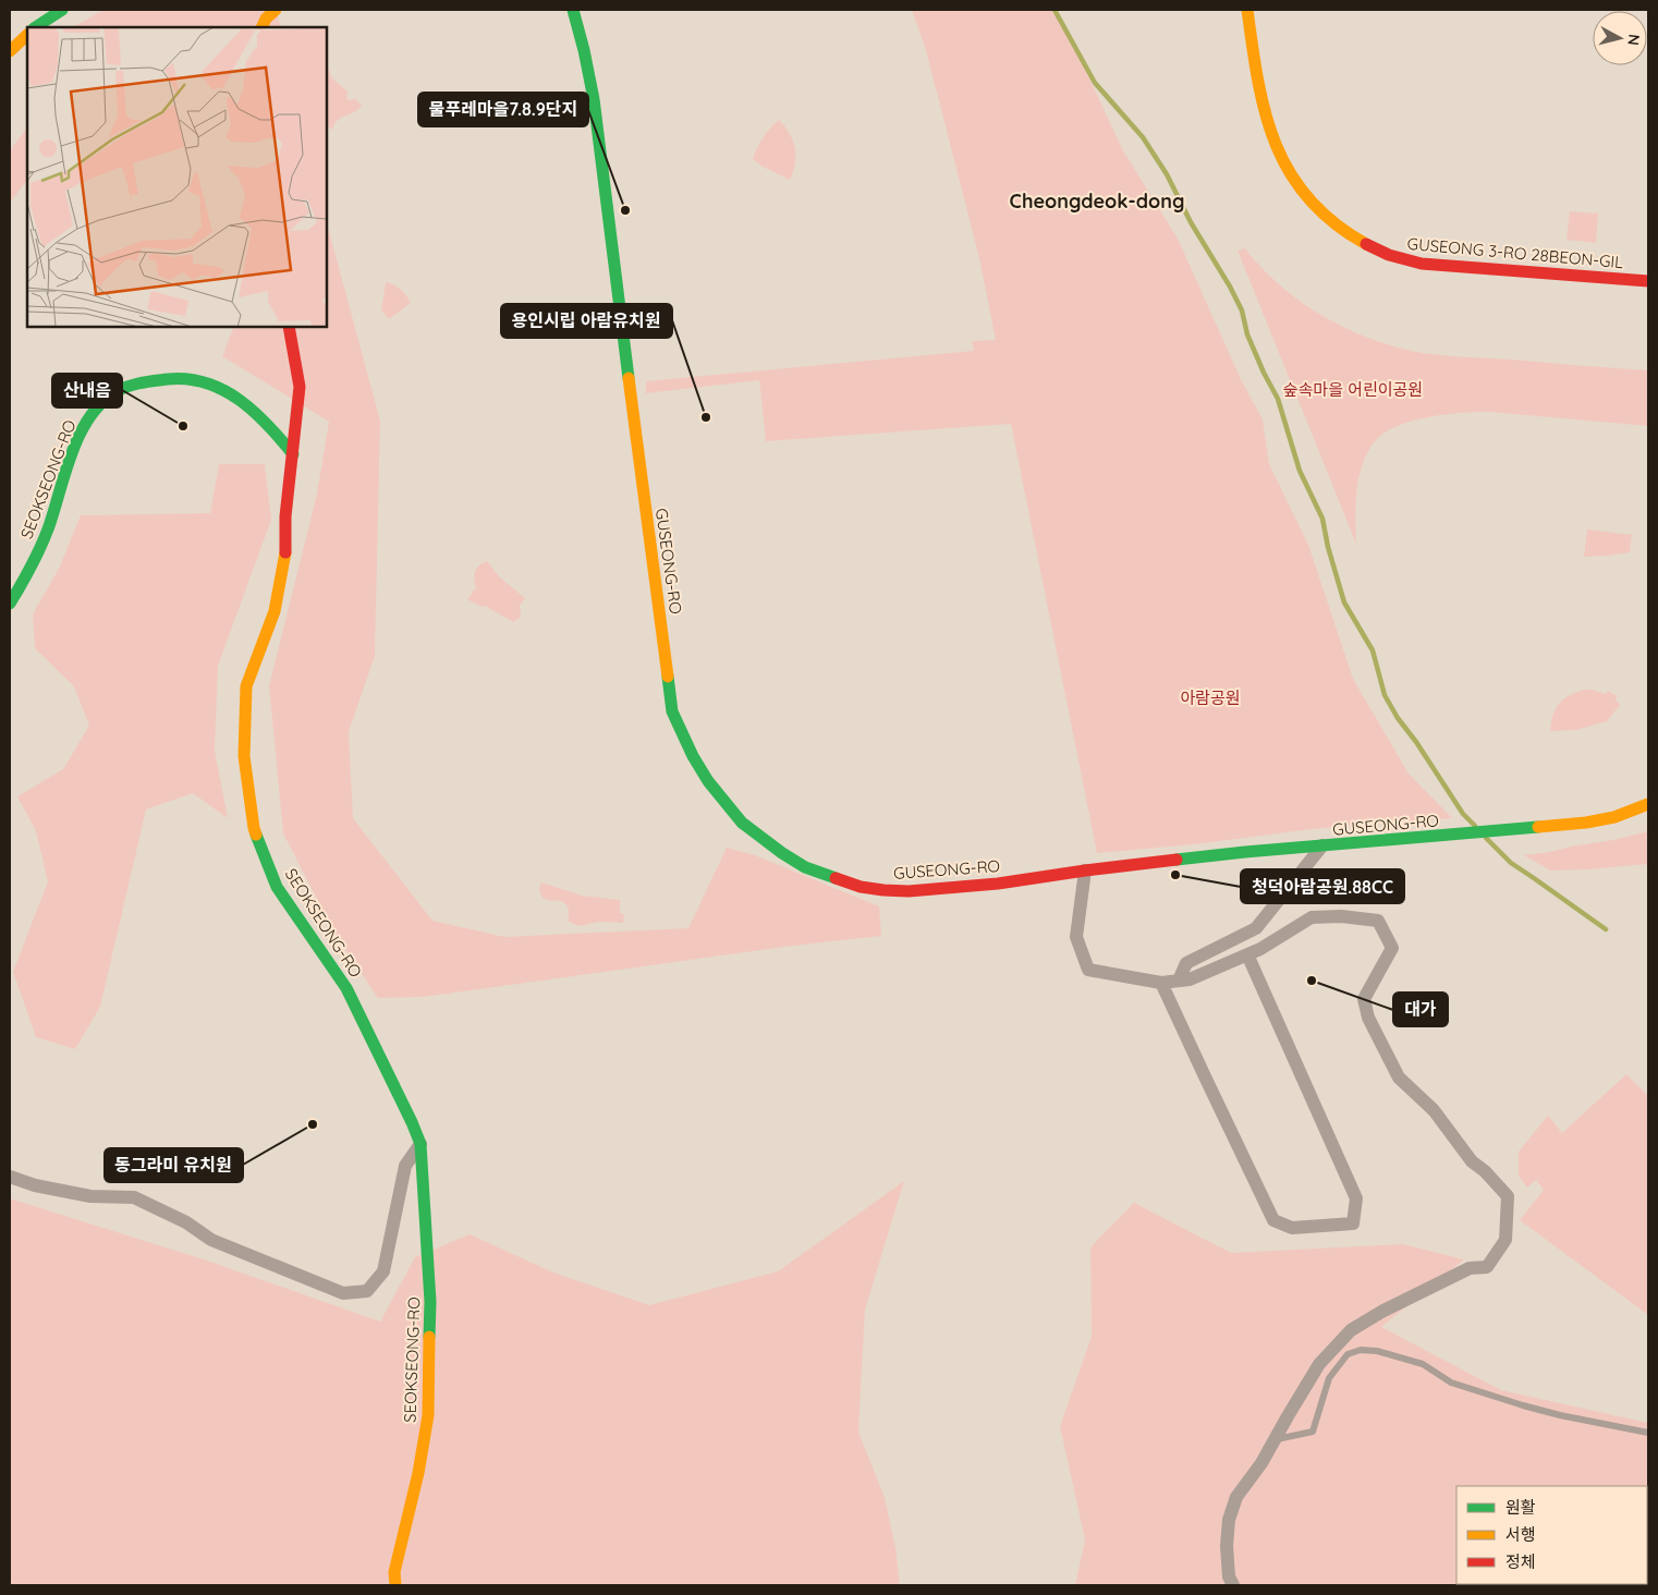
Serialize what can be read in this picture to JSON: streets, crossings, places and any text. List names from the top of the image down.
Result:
{
  "streets": {
    "main road": ["GUSEONG 3-RO 28BEON-GIL", "SEOKSEONG-RO", "GUSEONG-RO"]
  },
  "districts": ["Cheongdeok-dong"],
  "parks": ["숲속마을 어린이공원", "아람공원"],
  "places": [
    "물푸레마을7.8.9단지",
    "용인시립 아람유치원",
    "산내음",
    "청덕아람공원.88CC",
    "대가",
    "동그라미 유치원"
  ],
  "legend": ["원활", "서행", "정체"],
  "north": "right"
}
